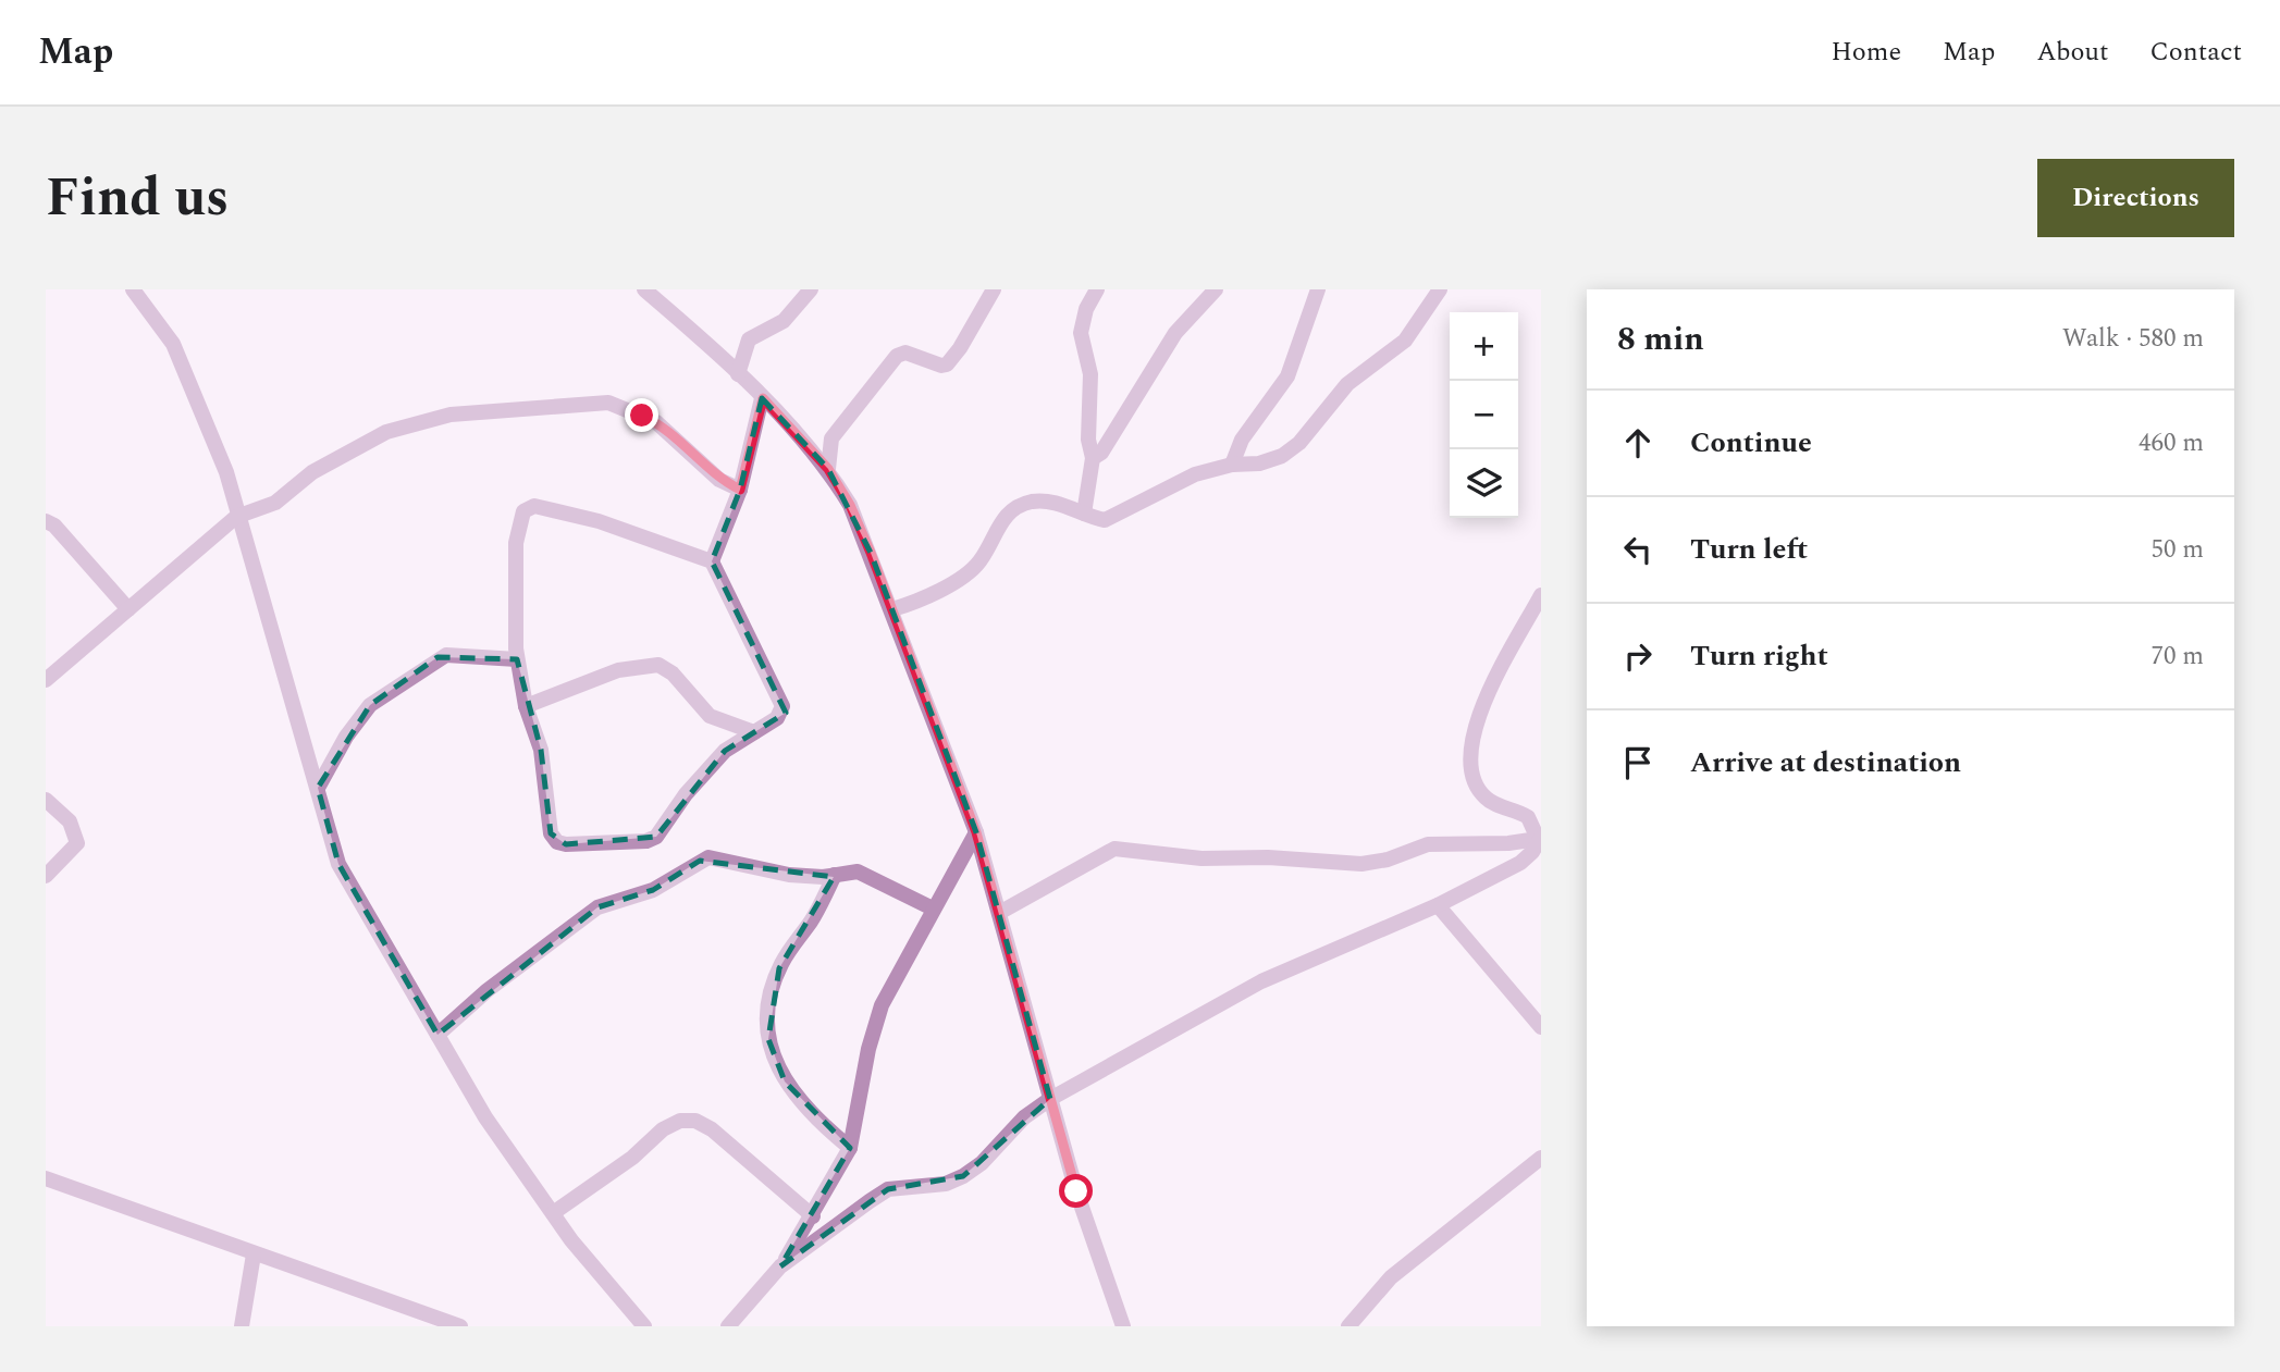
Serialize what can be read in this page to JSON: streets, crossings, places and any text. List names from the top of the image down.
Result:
{
  "page": {
    "header": "Map",
    "nav": [
      "Home",
      "Map",
      "About",
      "Contact"
    ],
    "title": "Find us",
    "buttons": "Directions",
    "heading": ["8 min", "Walk · 580 m"],
    "map_buttons": ["+", "−"],
    "list": [
      ["Continue", "460 m"],
      ["Turn left", "50 m"],
      ["Turn right", "70 m"],
      "Arrive at destination"
    ]
  }
}
